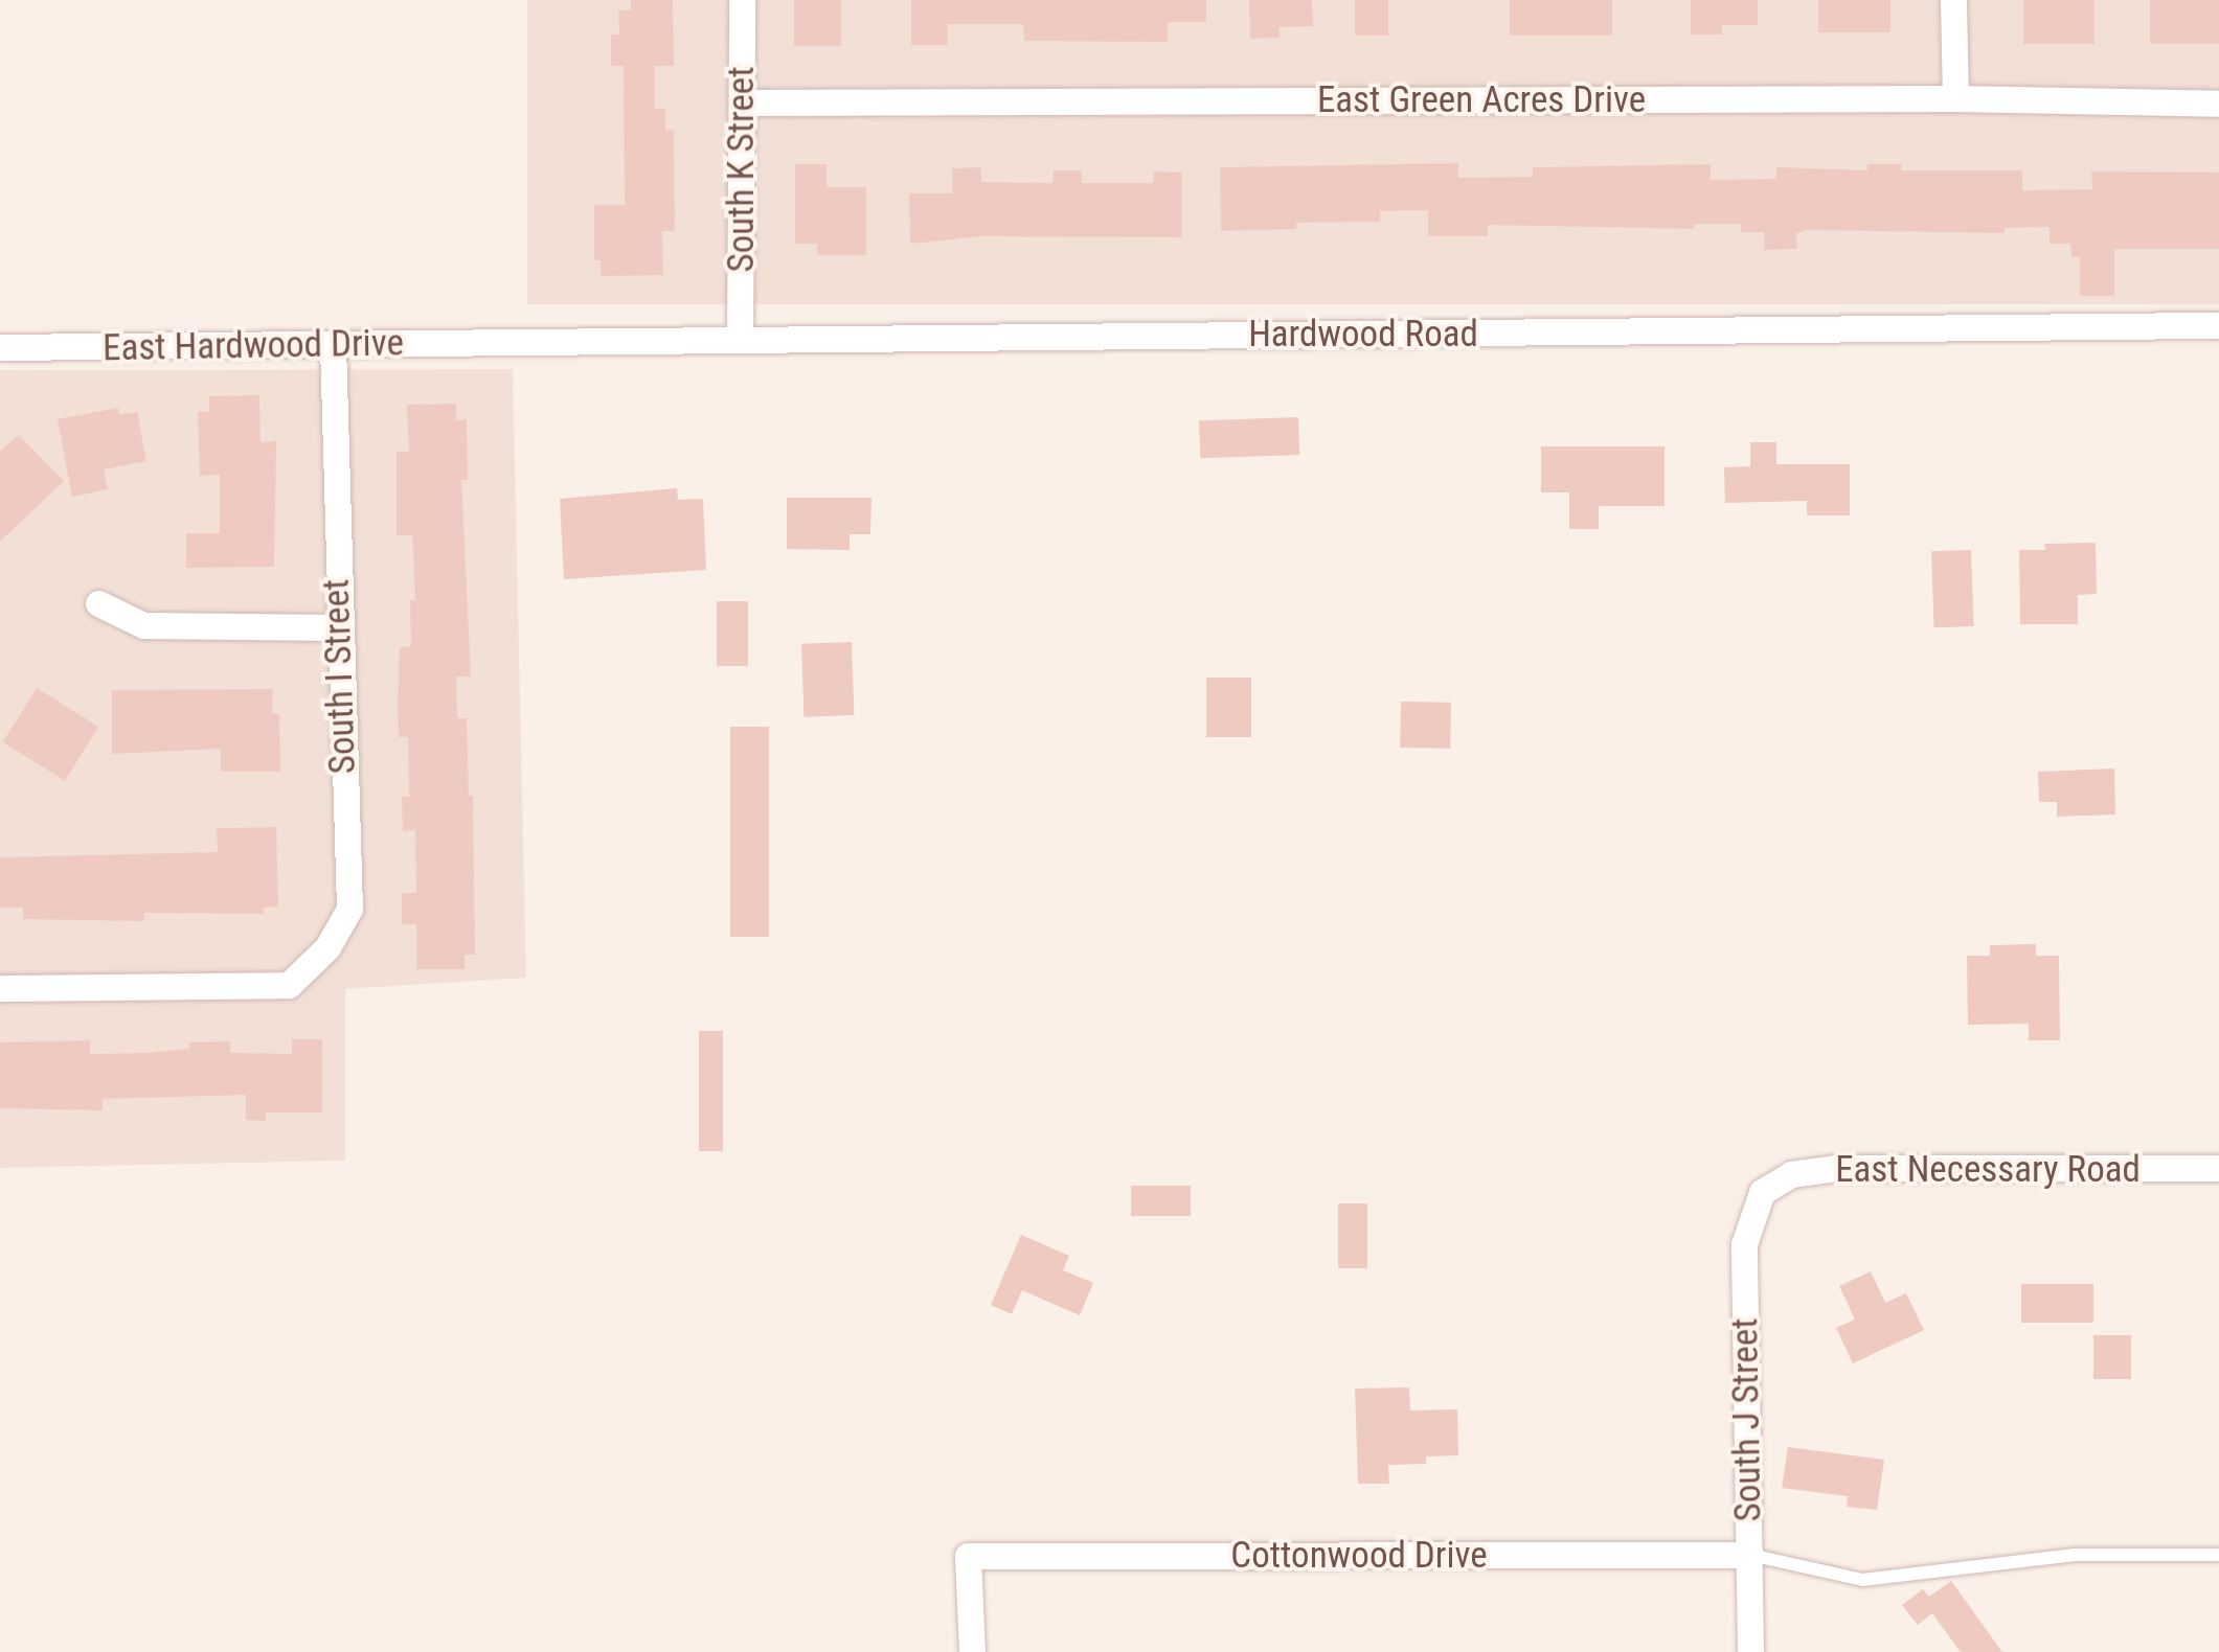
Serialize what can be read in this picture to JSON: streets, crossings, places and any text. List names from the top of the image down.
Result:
{
  "streets": {
    "street": [
      "East Green Acres Drive",
      "South K Street",
      "Hardwood Road",
      "East Hardwood Drive",
      "South I Street",
      "East Necessary Road",
      "South J Street",
      "Cottonwood Drive"
    ]
  },
  "crossings": [
    ["East Green Acres Drive", "South K Street"],
    ["South K Street", "Hardwood Road"],
    ["Hardwood Road", "East Hardwood Drive"],
    ["East Hardwood Drive", "South I Street"],
    ["East Necessary Road", "South J Street"],
    ["South J Street", "Cottonwood Drive"]
  ]
}
